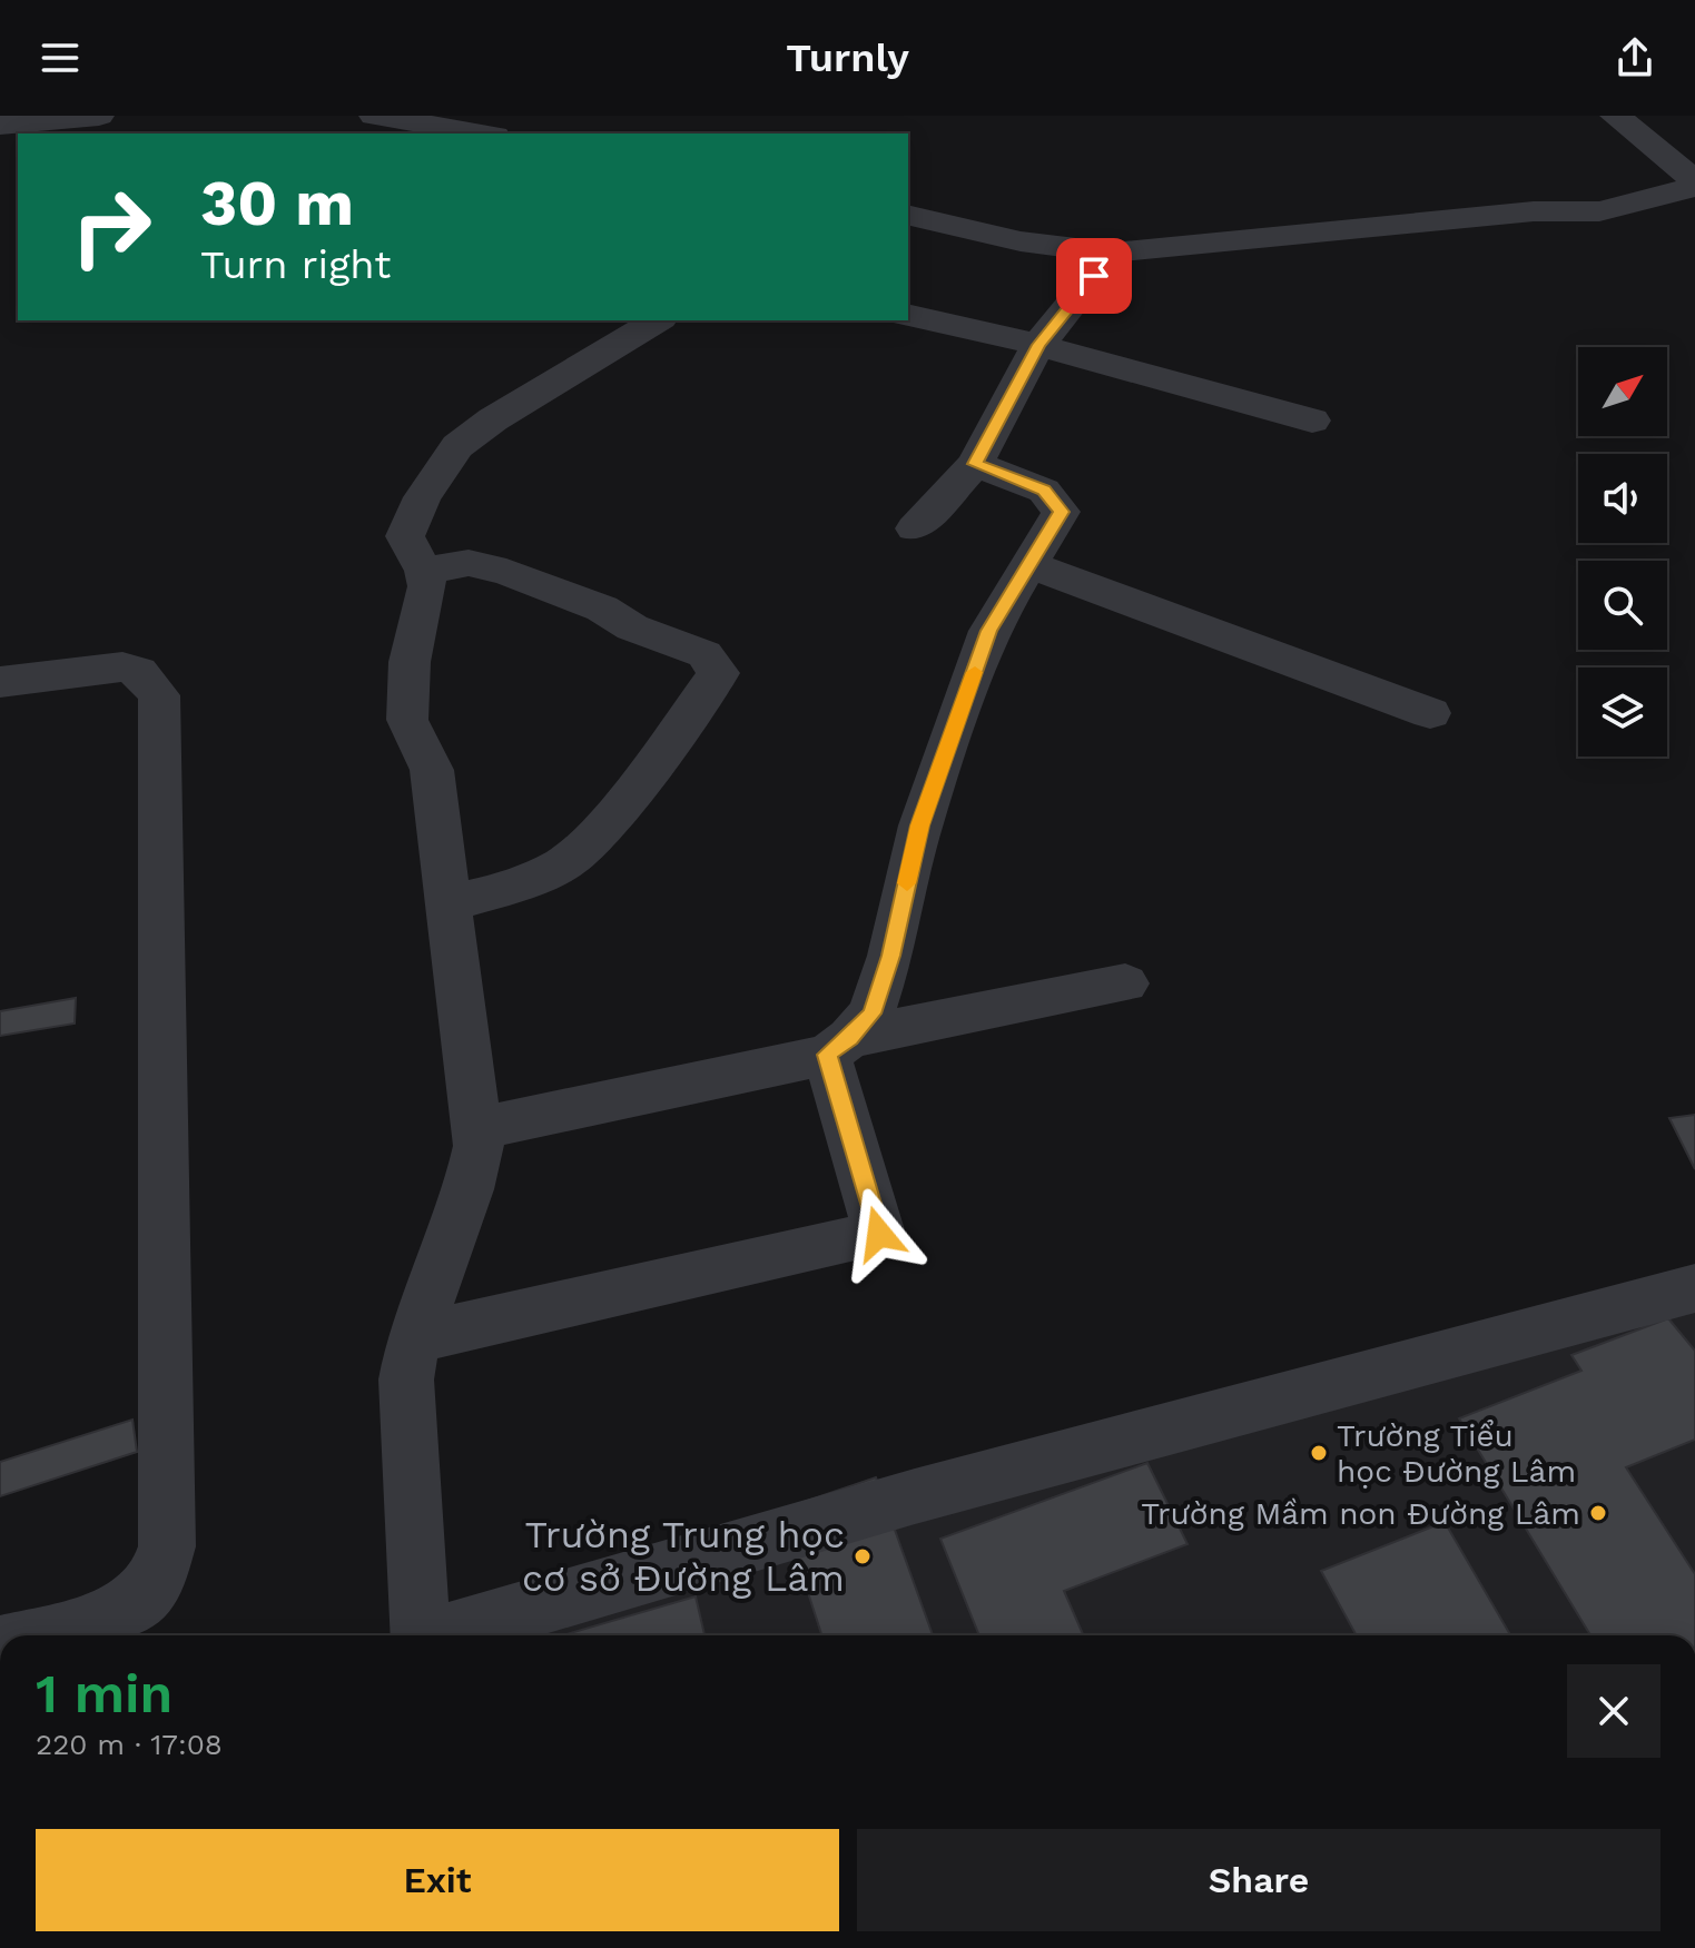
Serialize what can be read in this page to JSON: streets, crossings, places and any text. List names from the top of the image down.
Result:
{
  "places": ["Trường Tiểu học Đường Lâm", "Trường Mầm non Đường Lâm", "Trường Trung học cơ sở Đường Lâm"],
  "north": "top right",
  "page": {
    "header": "Turnly",
    "turn": ["30 m", "Turn right"],
    "heading": ["1 min", "220 m · 17:08"],
    "buttons": ["Exit", "Share"]
  }
}
